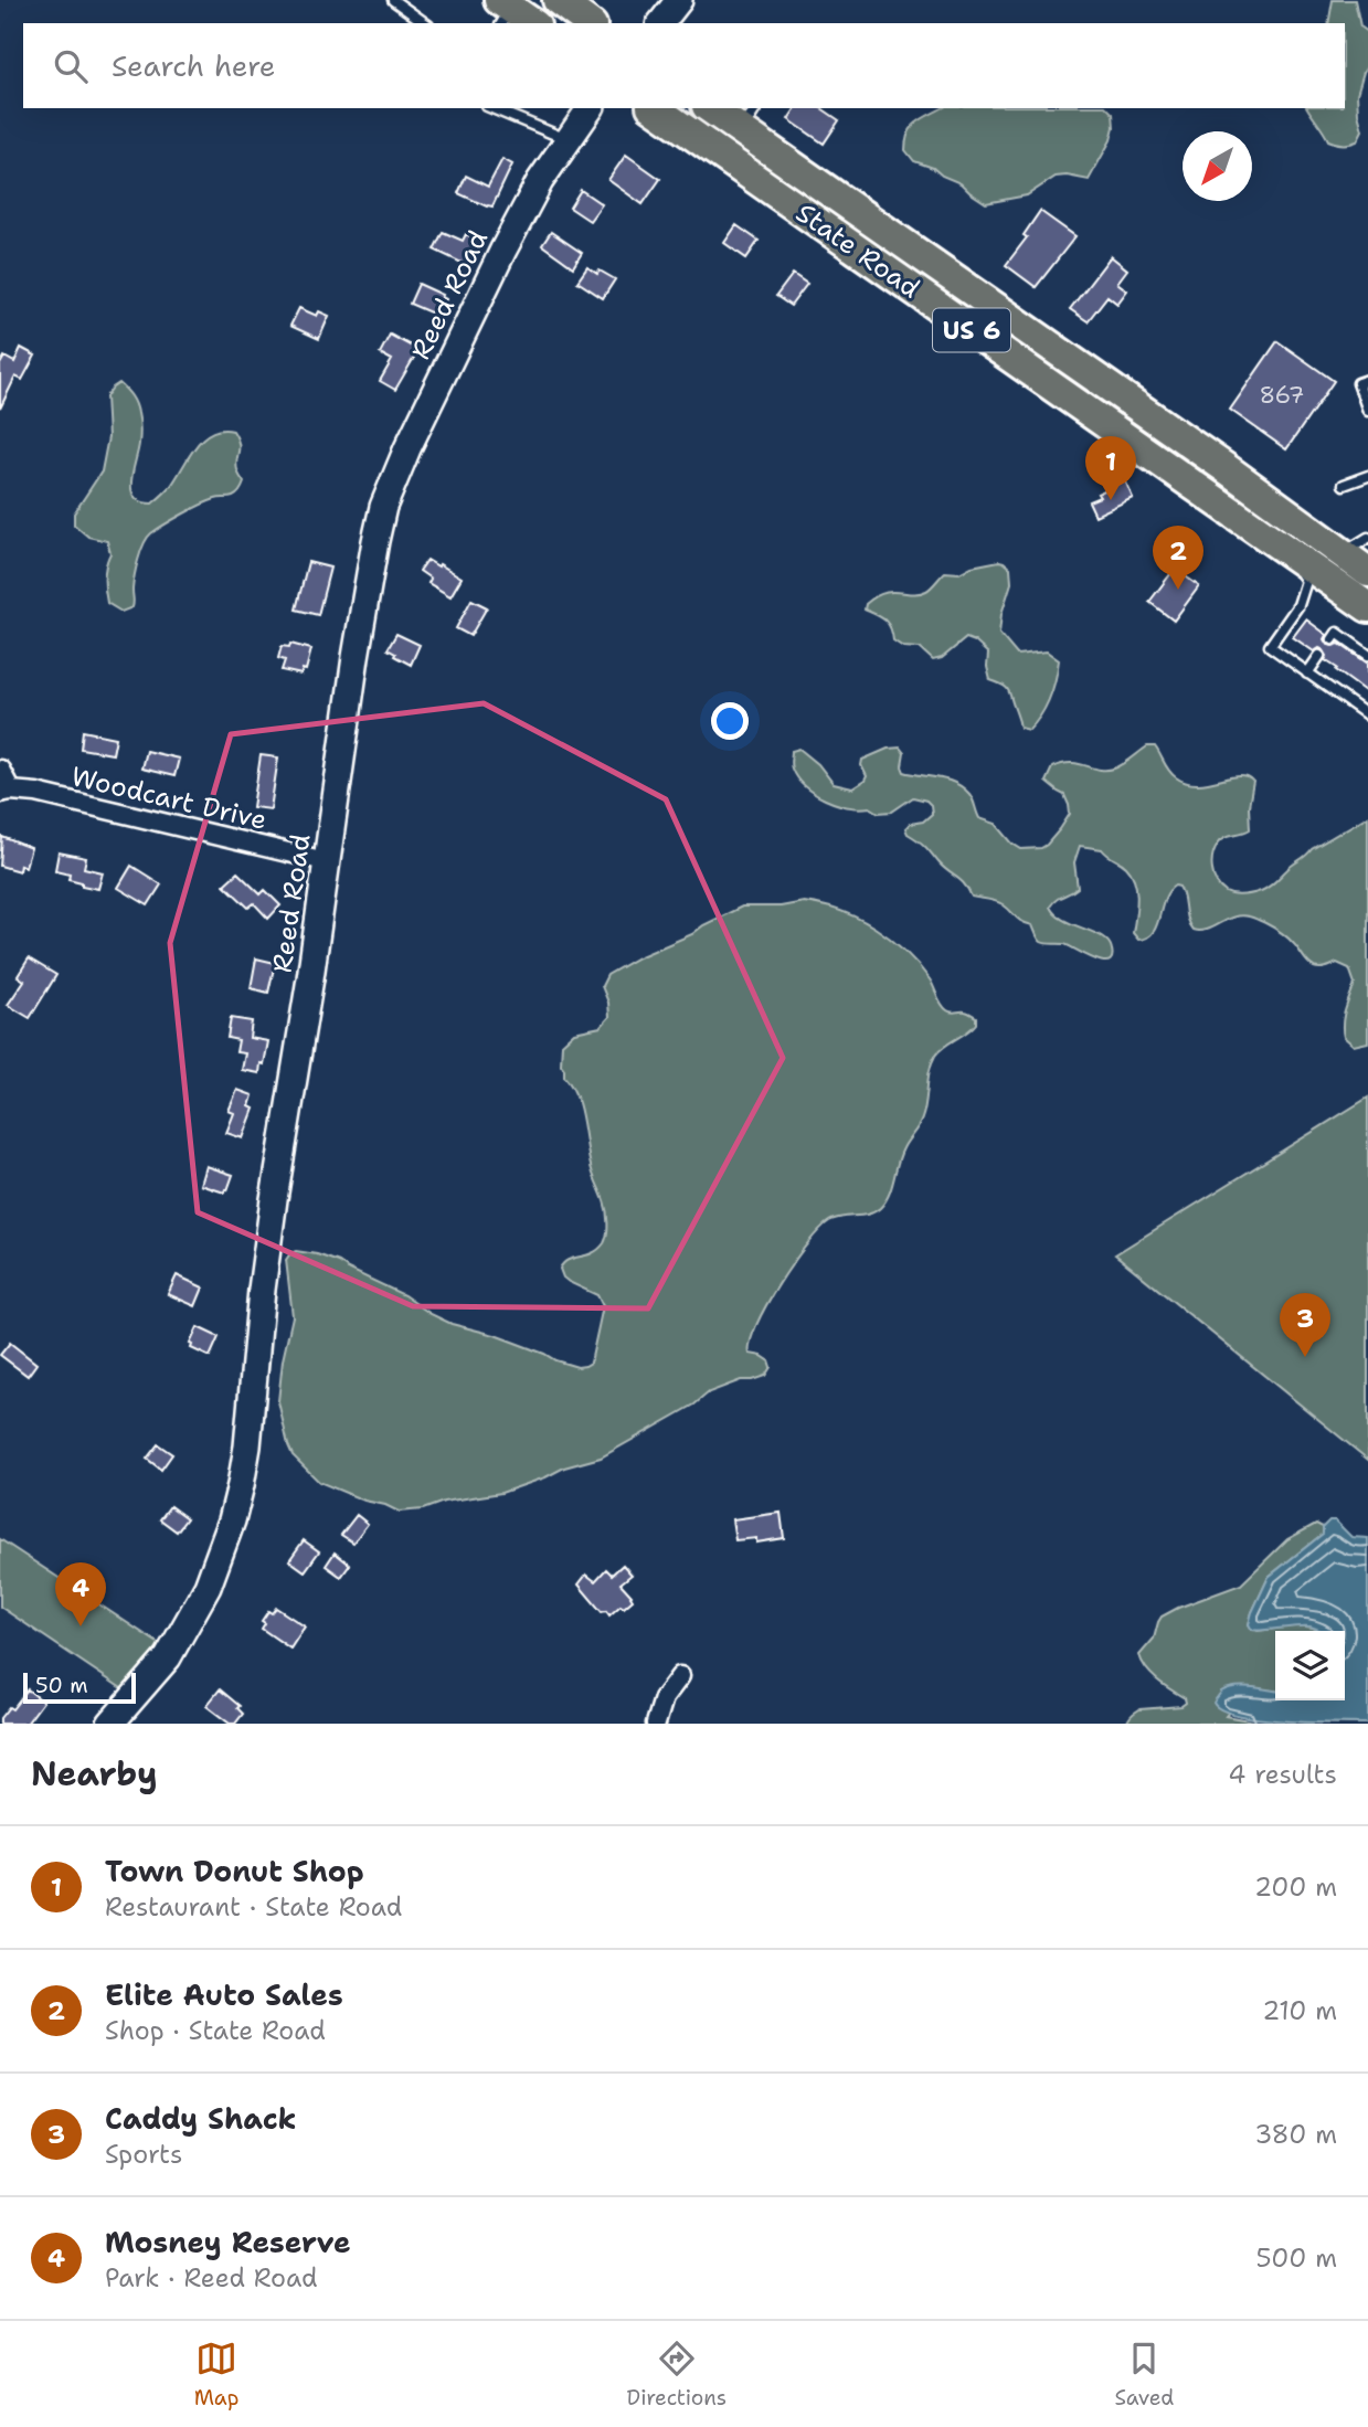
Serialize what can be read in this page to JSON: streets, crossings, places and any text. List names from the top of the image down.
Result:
{
  "streets": {
    "main road": ["State Road", "US 6"],
    "street": ["Reed Road", "Woodcart Drive"]
  },
  "crossings": [
    ["Reed Road", "Woodcart Drive"]
  ],
  "house_numbers": ["867"],
  "scale_bar": "50 m",
  "north": "bottom left",
  "page": {
    "search": "Search here",
    "pins": [
      "1",
      "2",
      "3",
      "4"
    ],
    "scale": "50 m",
    "heading": ["Nearby", "4 results"],
    "list": [
      {
        "mark": "1",
        "name": "Town Donut Shop",
        "note": "Restaurant · State Road",
        "value": "200 m"
      },
      {
        "mark": "2",
        "name": "Elite Auto Sales",
        "note": "Shop · State Road",
        "value": "210 m"
      },
      {
        "mark": "3",
        "name": "Caddy Shack",
        "note": "Sports",
        "value": "380 m"
      },
      {
        "mark": "4",
        "name": "Mosney Reserve",
        "note": "Park · Reed Road",
        "value": "500 m"
      }
    ],
    "nav": ["Map", "Directions", "Saved"]
  }
}
